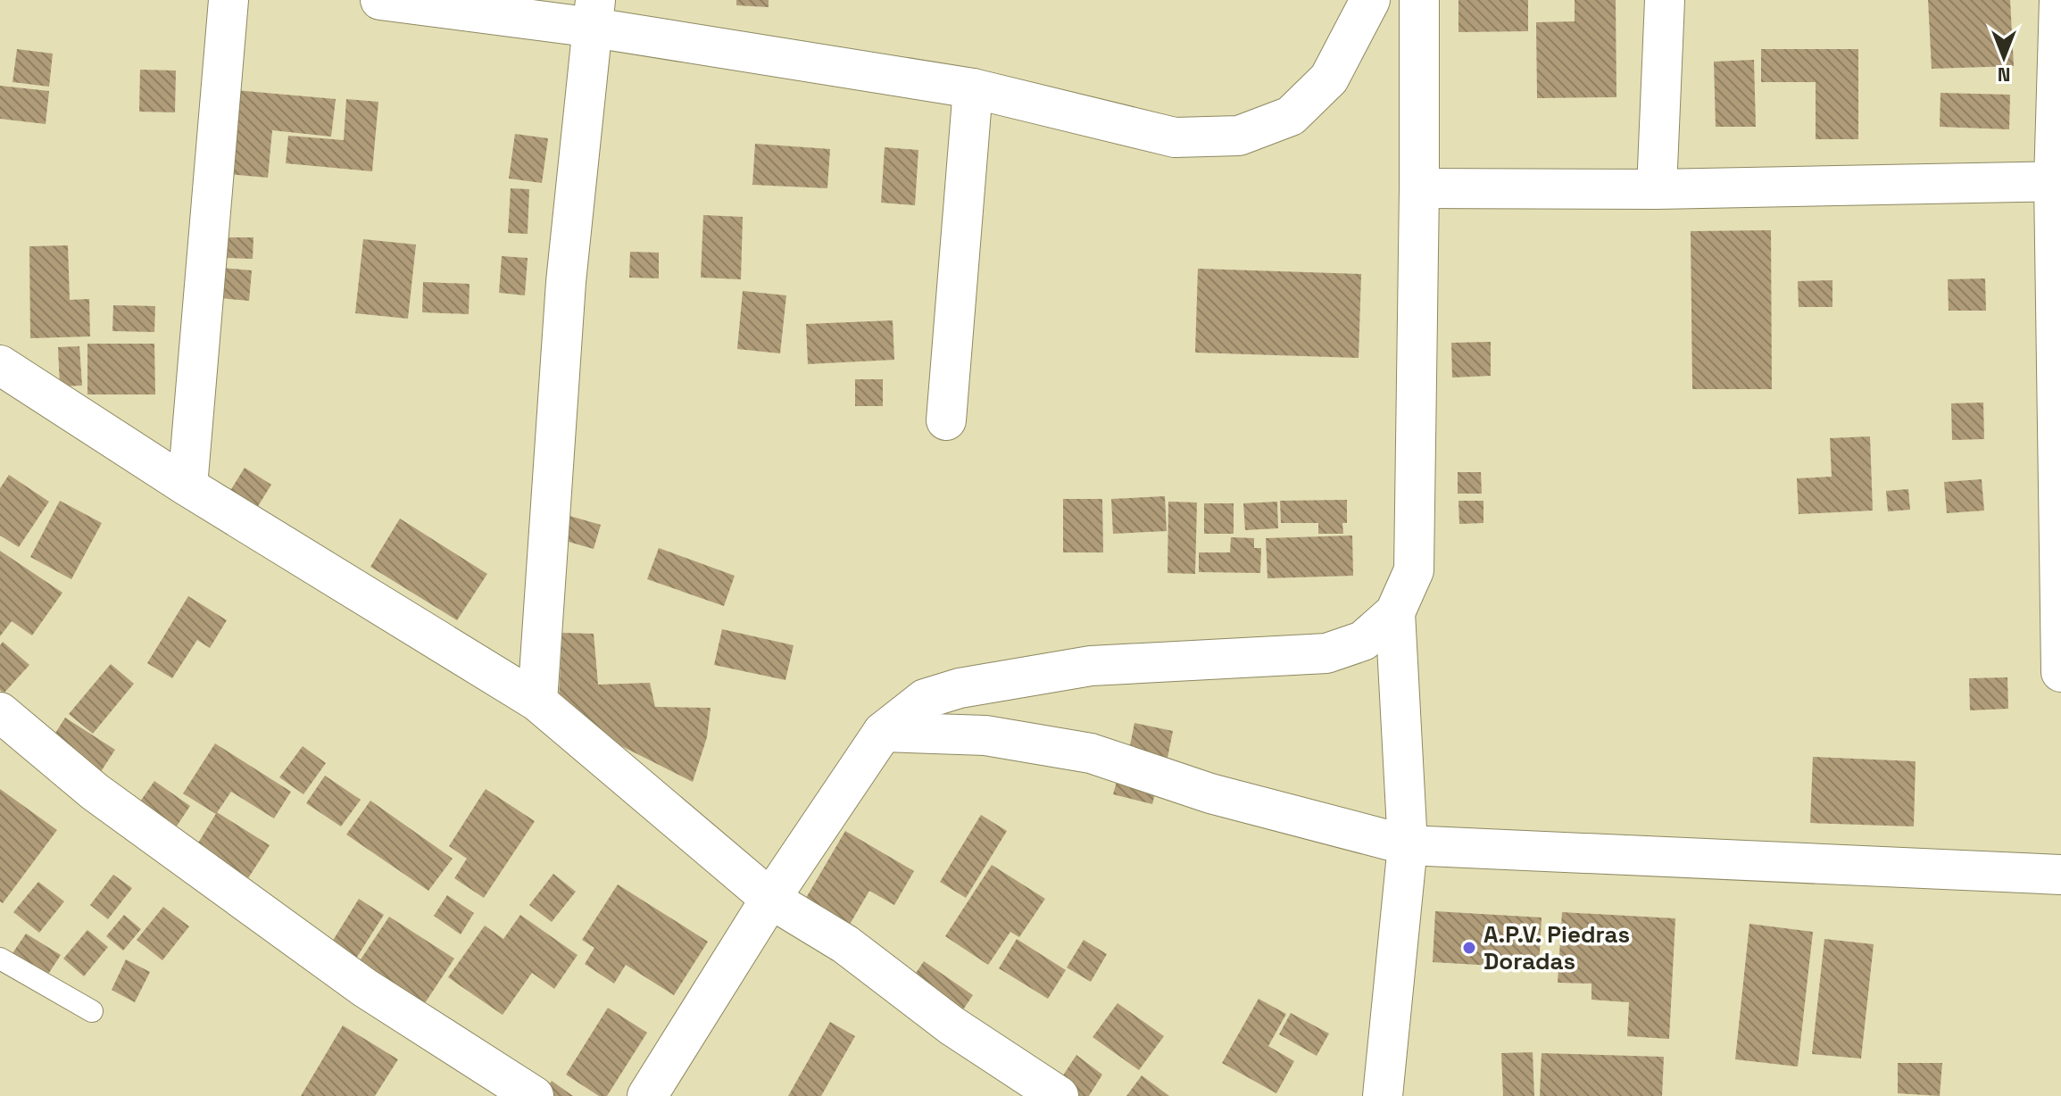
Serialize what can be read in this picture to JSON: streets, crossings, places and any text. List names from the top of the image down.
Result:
{
  "places": ["A.P.V. Piedras Doradas"],
  "north": "bottom"
}
